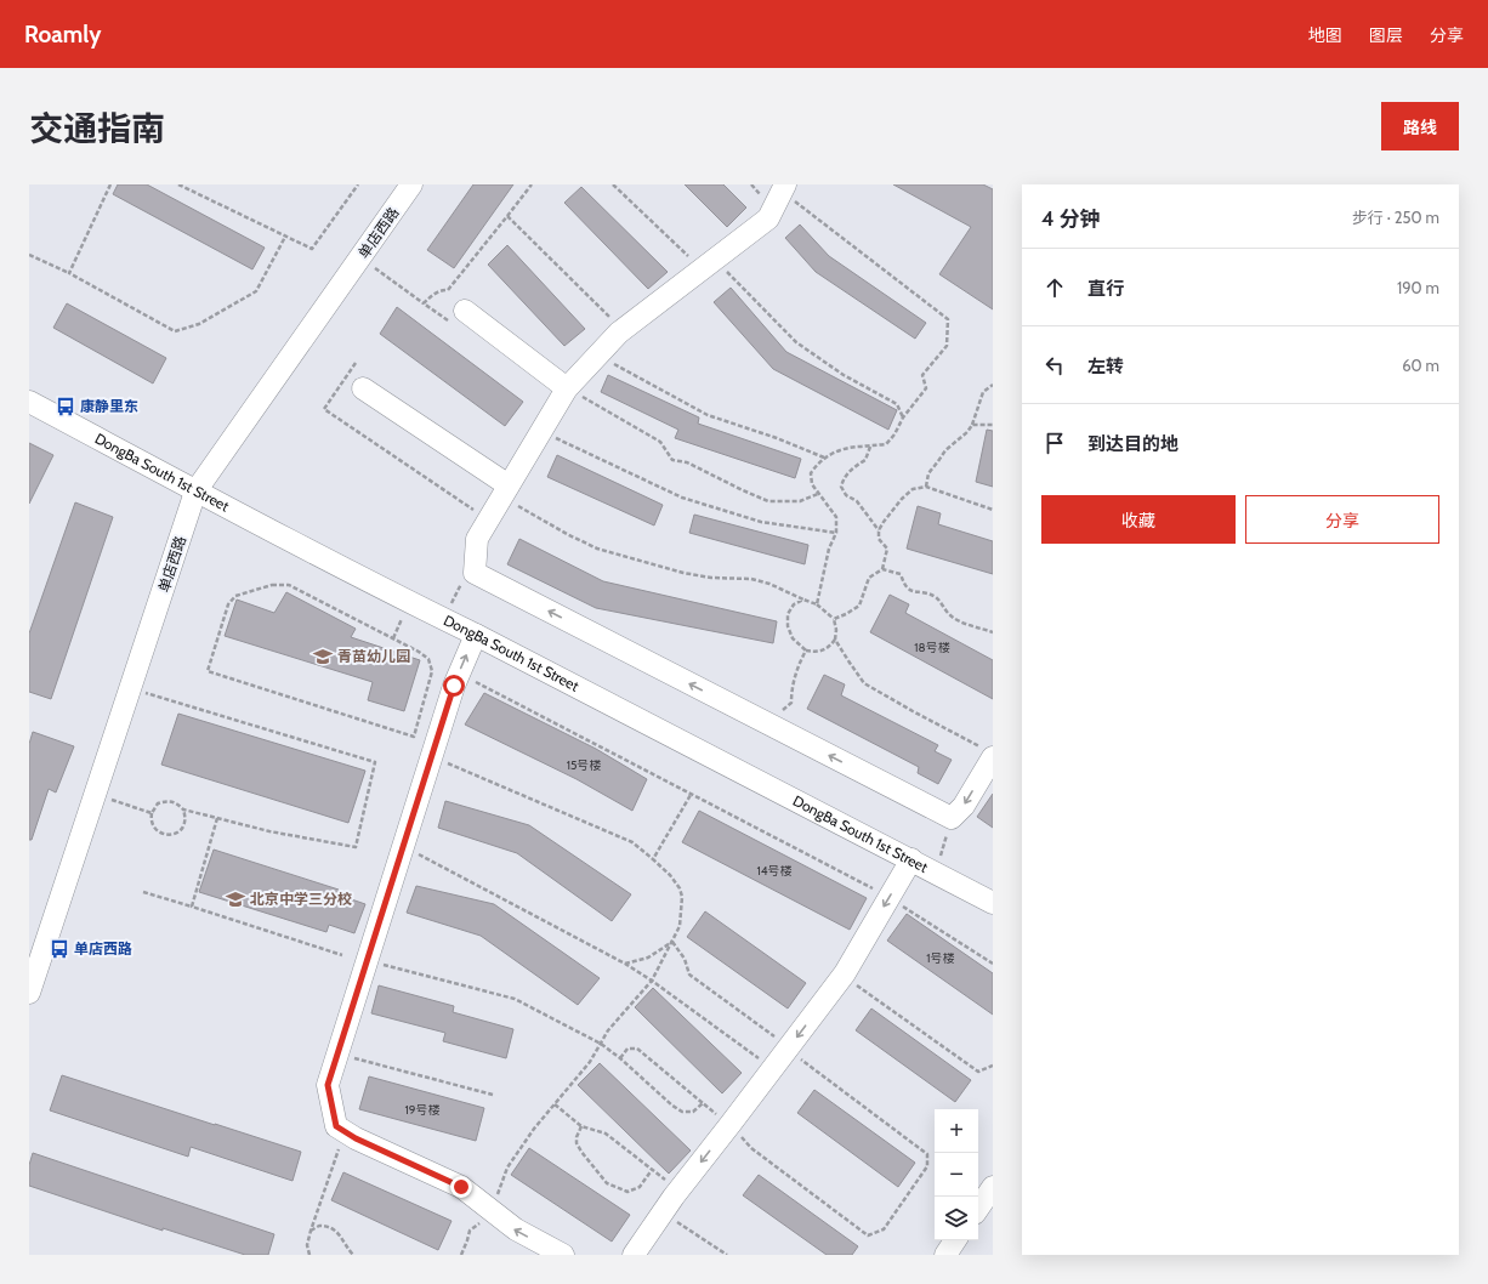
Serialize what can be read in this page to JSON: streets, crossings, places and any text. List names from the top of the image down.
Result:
{
  "streets": {
    "street": ["单店西路", "DongBa South 1st Street"]
  },
  "crossings": [
    ["单店西路", "DongBa South 1st Street"]
  ],
  "places": {
    "bus stop": ["康静里东", "单店西路"],
    "school or university": ["青苗幼儿园", "北京中学三分校"]
  },
  "house_numbers": [
    "18号楼",
    "15号楼",
    "14号楼",
    "1号楼",
    "19号楼"
  ],
  "page": {
    "header": "Roamly",
    "nav": ["地图", "图层", "分享"],
    "title": "交通指南",
    "buttons": [
      "路线",
      ["收藏", "分享"]
    ],
    "heading": ["4 分钟", "步行 · 250 m"],
    "list": [
      ["直行", "190 m"],
      ["左转", "60 m"],
      "到达目的地"
    ],
    "map_buttons": ["+", "−"]
  }
}
